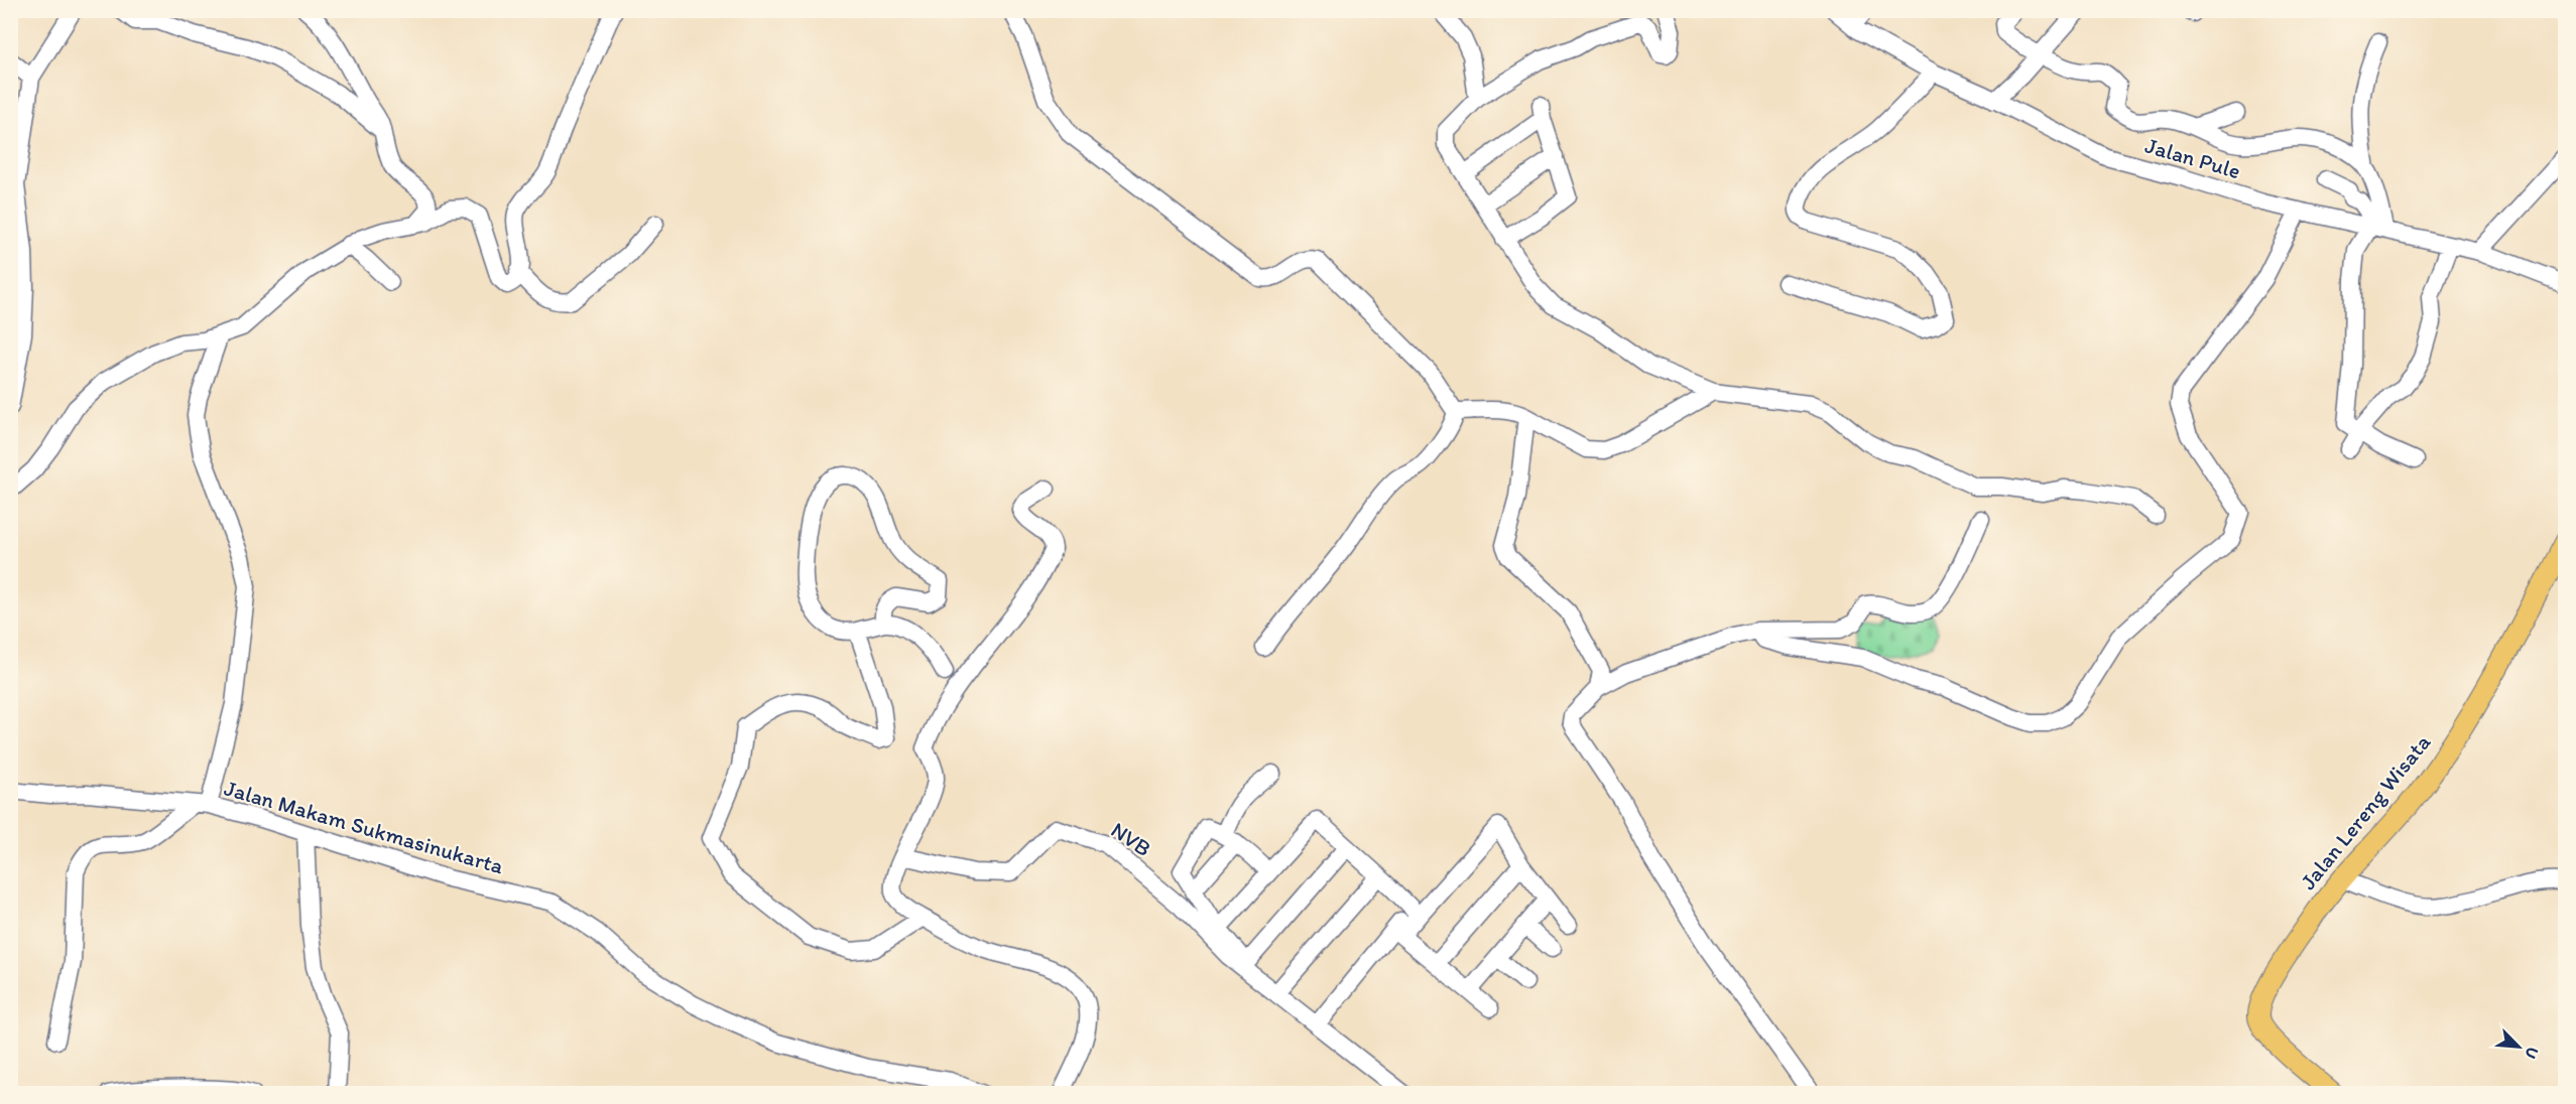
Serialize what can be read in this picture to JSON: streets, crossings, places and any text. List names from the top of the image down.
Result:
{
  "streets": {
    "main road": ["Jalan Lereng Wisata"],
    "street": ["Jalan Pule", "Jalan Makam Sukmasinukarta", "NVB"]
  },
  "north": "bottom right"
}
